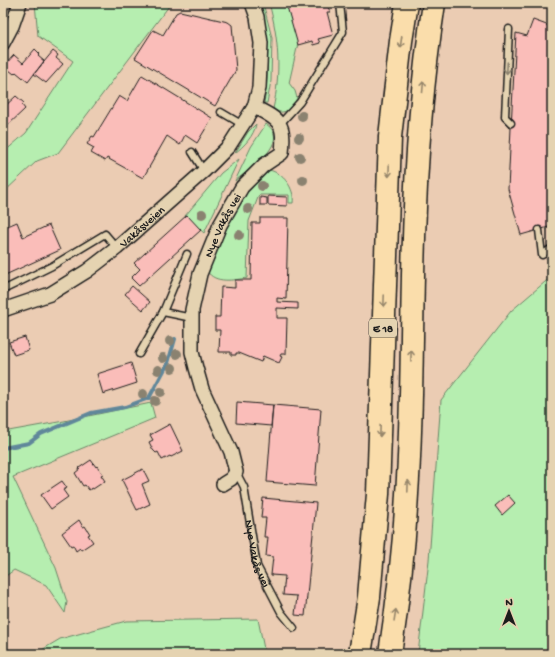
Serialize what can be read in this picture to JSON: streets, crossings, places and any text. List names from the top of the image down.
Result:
{
  "streets": {
    "highway": ["E 18"],
    "street": ["Nye Vakås vei", "Vakåsveien"]
  },
  "north": "top"
}
